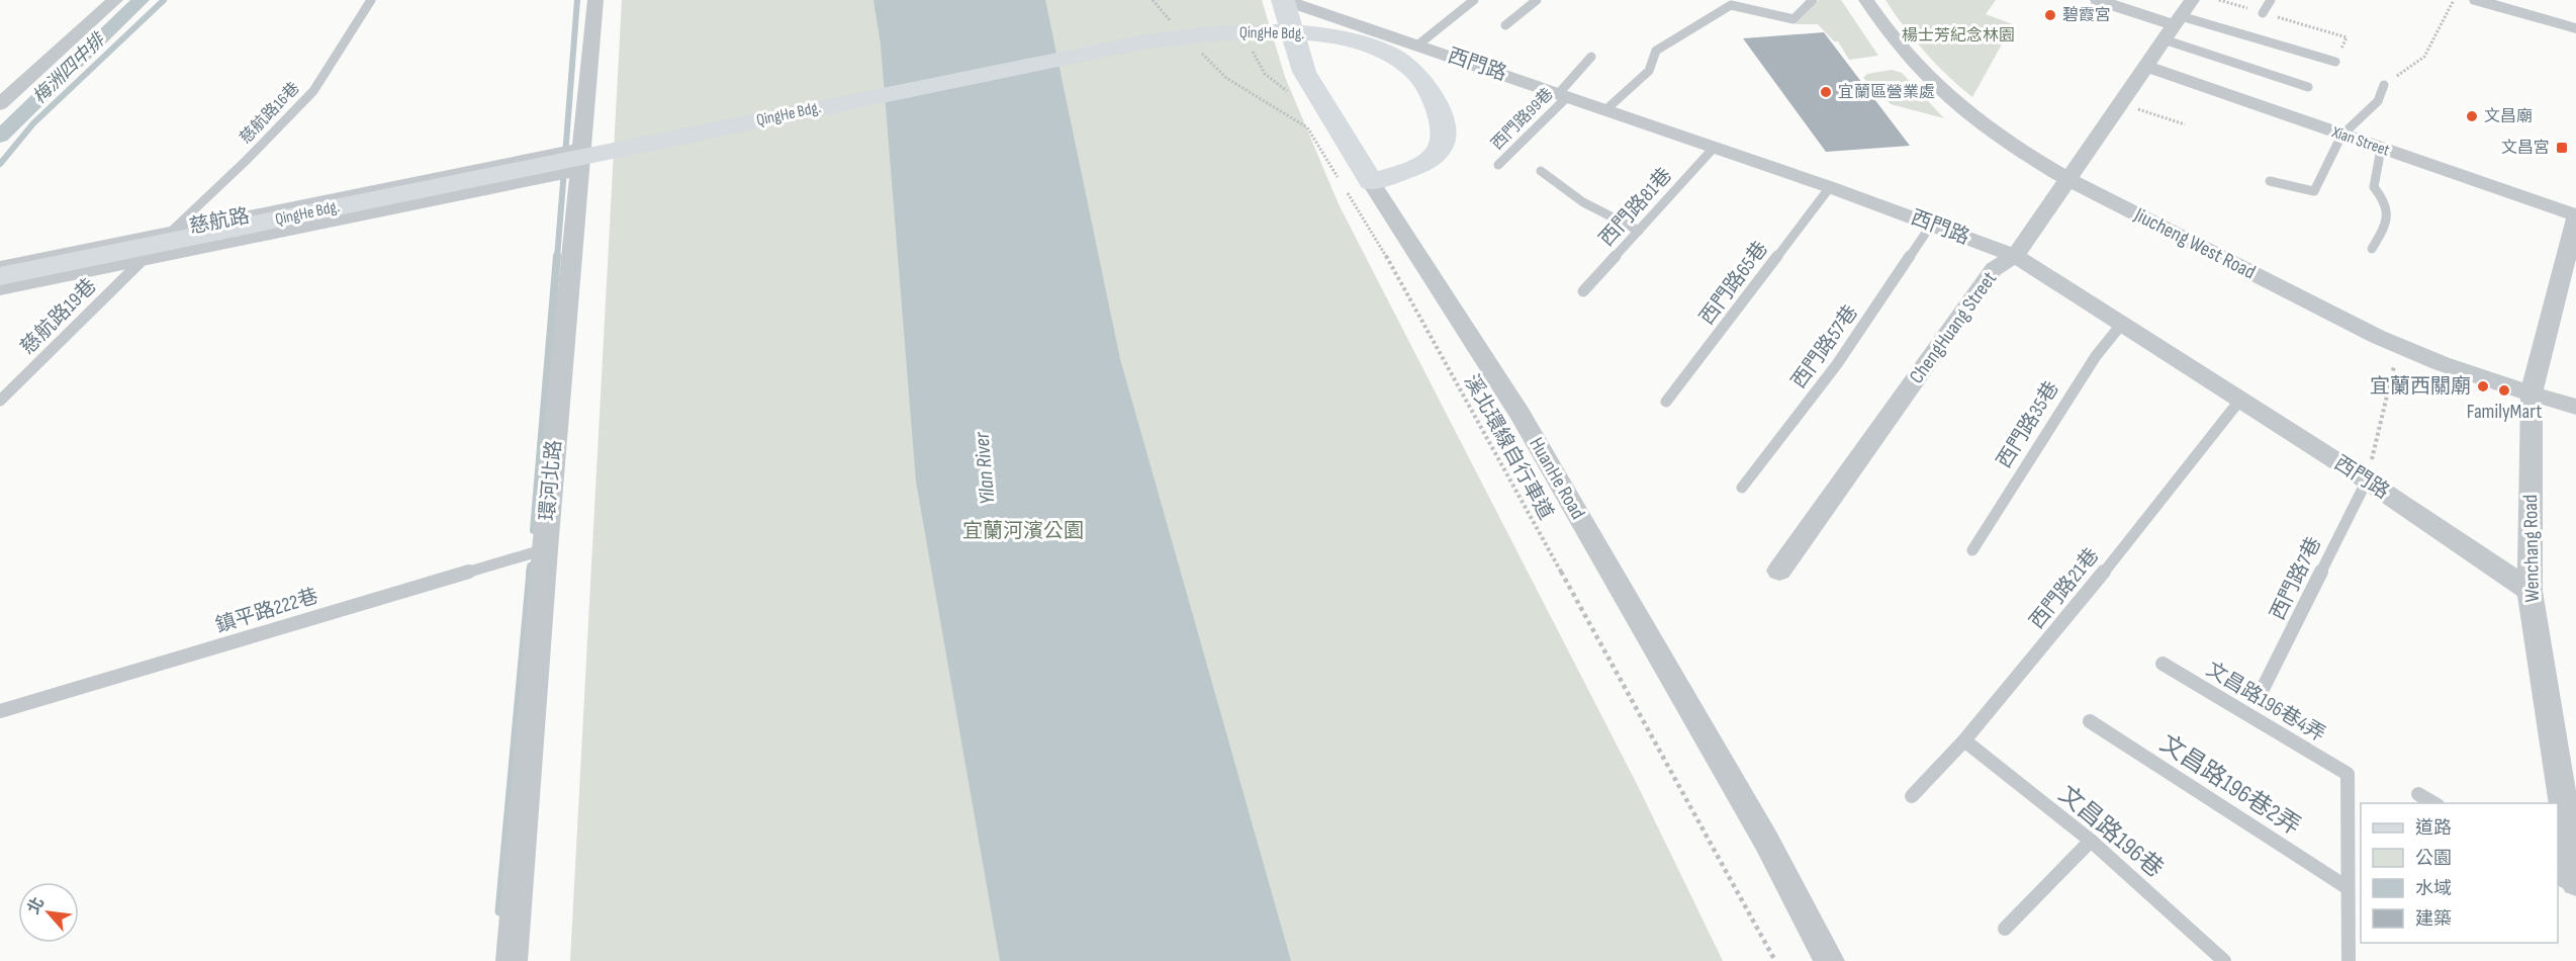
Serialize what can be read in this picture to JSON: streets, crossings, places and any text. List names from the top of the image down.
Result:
{
  "streets": {
    "street": [
      "QingHe Bdg.",
      "西門路",
      "Xian Street",
      "慈航路",
      "Jiucheng West Road",
      "ChengHuang Street",
      "HuanHe Road",
      "環河北路",
      "Wenchang Road"
    ],
    "lane": [
      "慈航路16巷",
      "西門路99巷",
      "西門路81巷",
      "西門路65巷",
      "慈航路19巷",
      "西門路57巷",
      "西門路35巷",
      "西門路7巷",
      "西門路21巷",
      "鎮平路222巷",
      "文昌路196巷4弄",
      "文昌路196巷2弄",
      "文昌路196巷"
    ],
    "path": ["溪北環線自行車道"]
  },
  "crossings": [
    ["QingHe Bdg.", "HuanHe Road"],
    ["西門路", "西門路99巷"],
    ["西門路", "西門路81巷"],
    ["西門路", "西門路65巷"],
    ["西門路", "ChengHuang Street"],
    ["西門路", "西門路57巷"],
    ["西門路", "西門路35巷"],
    ["西門路", "HuanHe Road"],
    ["西門路", "Wenchang Road"],
    ["西門路", "西門路7巷"],
    ["西門路", "西門路21巷"],
    ["慈航路16巷", "慈航路"],
    ["Xian Street", "ChengHuang Street"],
    ["Xian Street", "Wenchang Road"],
    ["慈航路", "慈航路19巷"],
    ["慈航路", "環河北路"],
    ["Jiucheng West Road", "ChengHuang Street"],
    ["Jiucheng West Road", "Wenchang Road"],
    ["環河北路", "鎮平路222巷"],
    ["西門路21巷", "文昌路196巷"],
    ["文昌路196巷4弄", "文昌路196巷2弄"]
  ],
  "water": ["梅洲四中排", "Yilan River"],
  "parks": ["楊士芳紀念林園", "宜蘭河濱公園"],
  "places": {
    "other": [
      "碧霞宮",
      "宜蘭區營業處",
      "文昌廟",
      "宜蘭西關廟",
      "FamilyMart"
    ],
    "transit": ["文昌宮"]
  },
  "legend": [
    "道路",
    "公園",
    "水域",
    "建築"
  ],
  "north": "top left"
}
